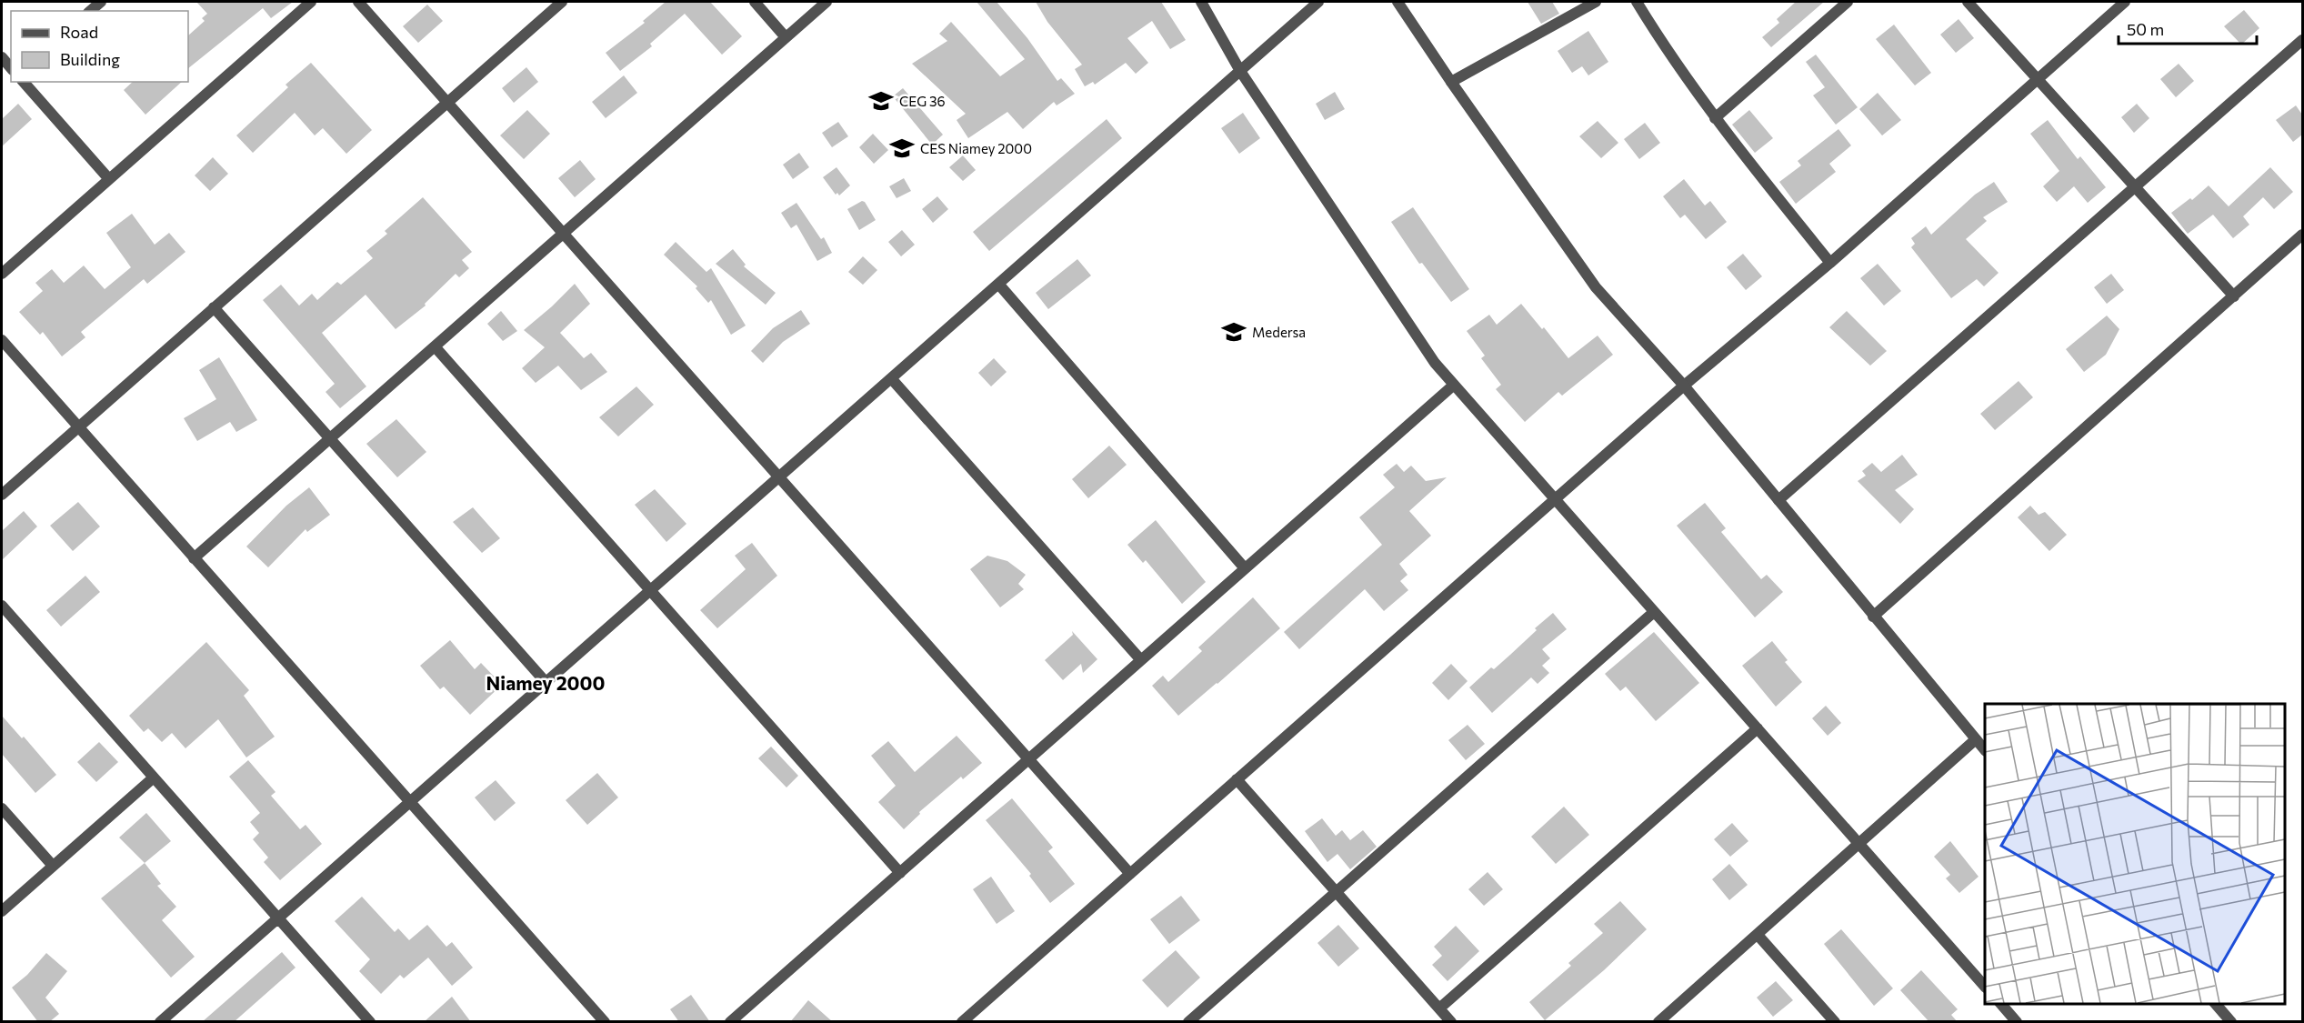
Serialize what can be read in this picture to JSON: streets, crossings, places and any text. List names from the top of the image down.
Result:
{
  "districts": ["Niamey 2000"],
  "places": {
    "school or university": ["CEG 36", "CES Niamey 2000", "Medersa"]
  },
  "legend": ["Road", "Building"],
  "scale_bar": "50 m"
}
